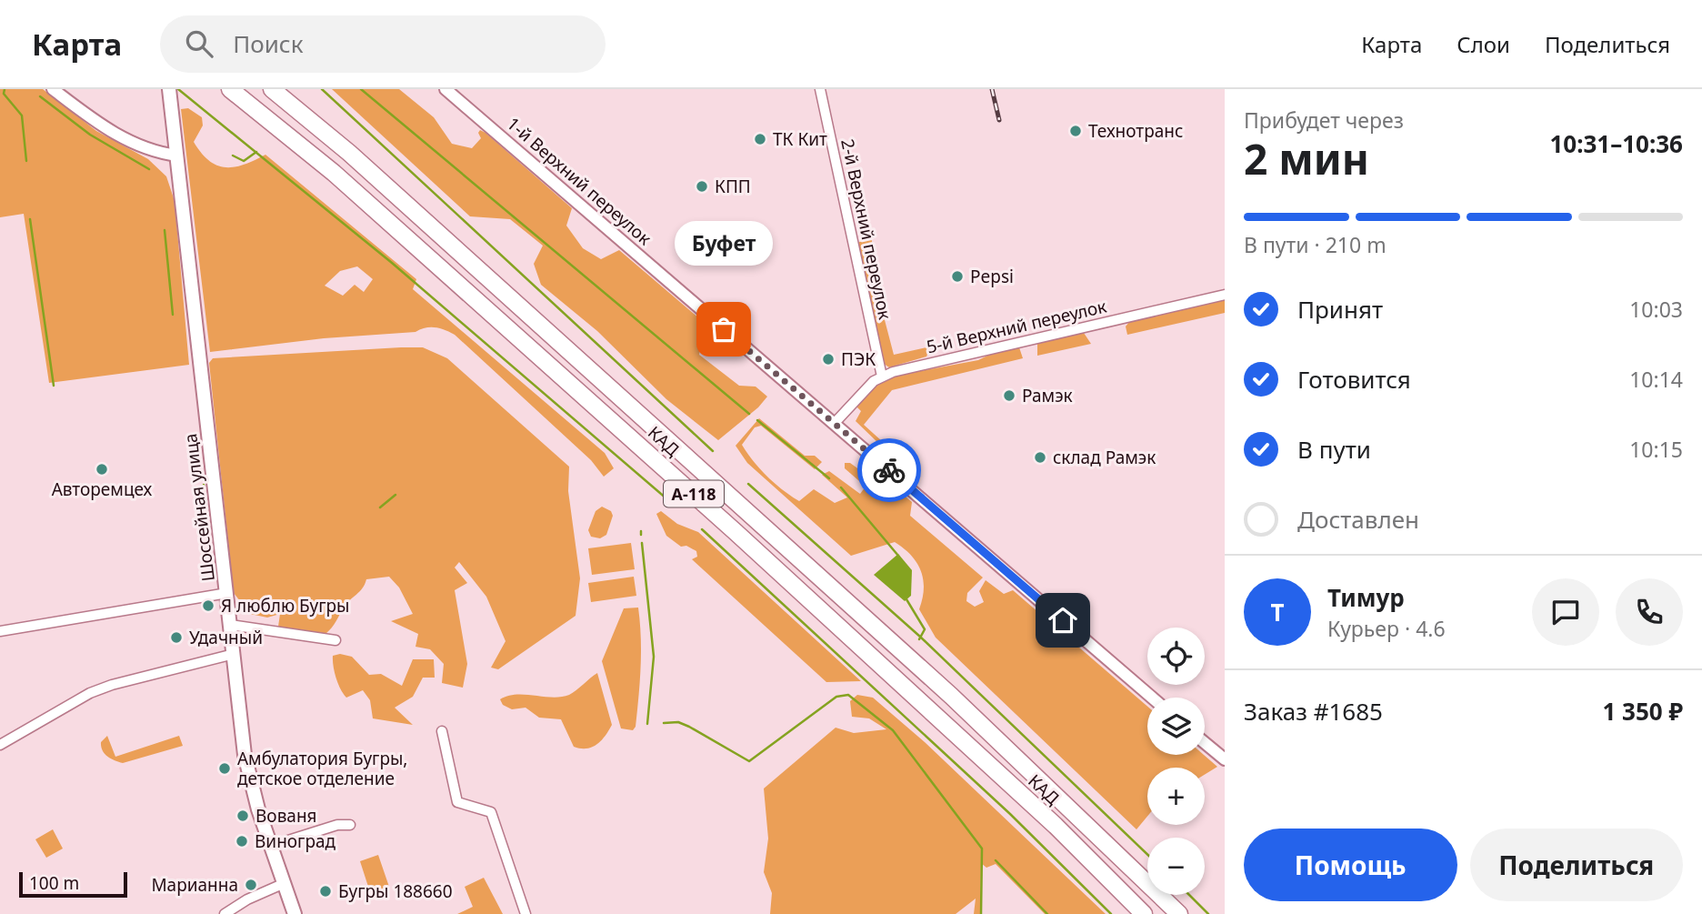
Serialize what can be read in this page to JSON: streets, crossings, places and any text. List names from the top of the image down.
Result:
{
  "streets": {
    "highway": ["КАД", "А-118"],
    "main road": ["Шоссейная улица"],
    "street": ["1-й Верхний переулок", "2-й Верхний переулок", "5-й Верхний переулок"]
  },
  "crossings": [
    ["2-й Верхний переулок", "5-й Верхний переулок"]
  ],
  "places": [
    "Технотранс",
    "ТК Кит",
    "КПП",
    "Pepsi",
    "Буфет",
    "ПЭК",
    "Рамэк",
    "склад Рамэк",
    "Авторемцех",
    "Я люблю Бугры",
    "Удачный",
    "Амбулатория Бугры, детское отделение",
    "Вованя",
    "Виноград",
    "Марианна",
    "Бугры 188660"
  ],
  "scale_bar": "100 m",
  "page": {
    "header": "Карта",
    "search": "Поиск",
    "nav": ["Карта", "Слои", "Поделиться"],
    "heading": ["2 мин", "Прибудет через", "10:31–10:36"],
    "panel": [
      "Тимур",
      "Курьер · 4.6",
      "Заказ #1685",
      "1 350 ₽"
    ],
    "bar": "В пути · 210 m",
    "bubble": "Буфет",
    "list": [
      ["Принят", "10:03"],
      ["Готовится", "10:14"],
      ["В пути", "10:15"],
      "Доставлен"
    ],
    "round": "Т",
    "map_buttons": ["+", "−"],
    "buttons": ["Помощь", "Поделиться"],
    "scale": "100 m"
  }
}
